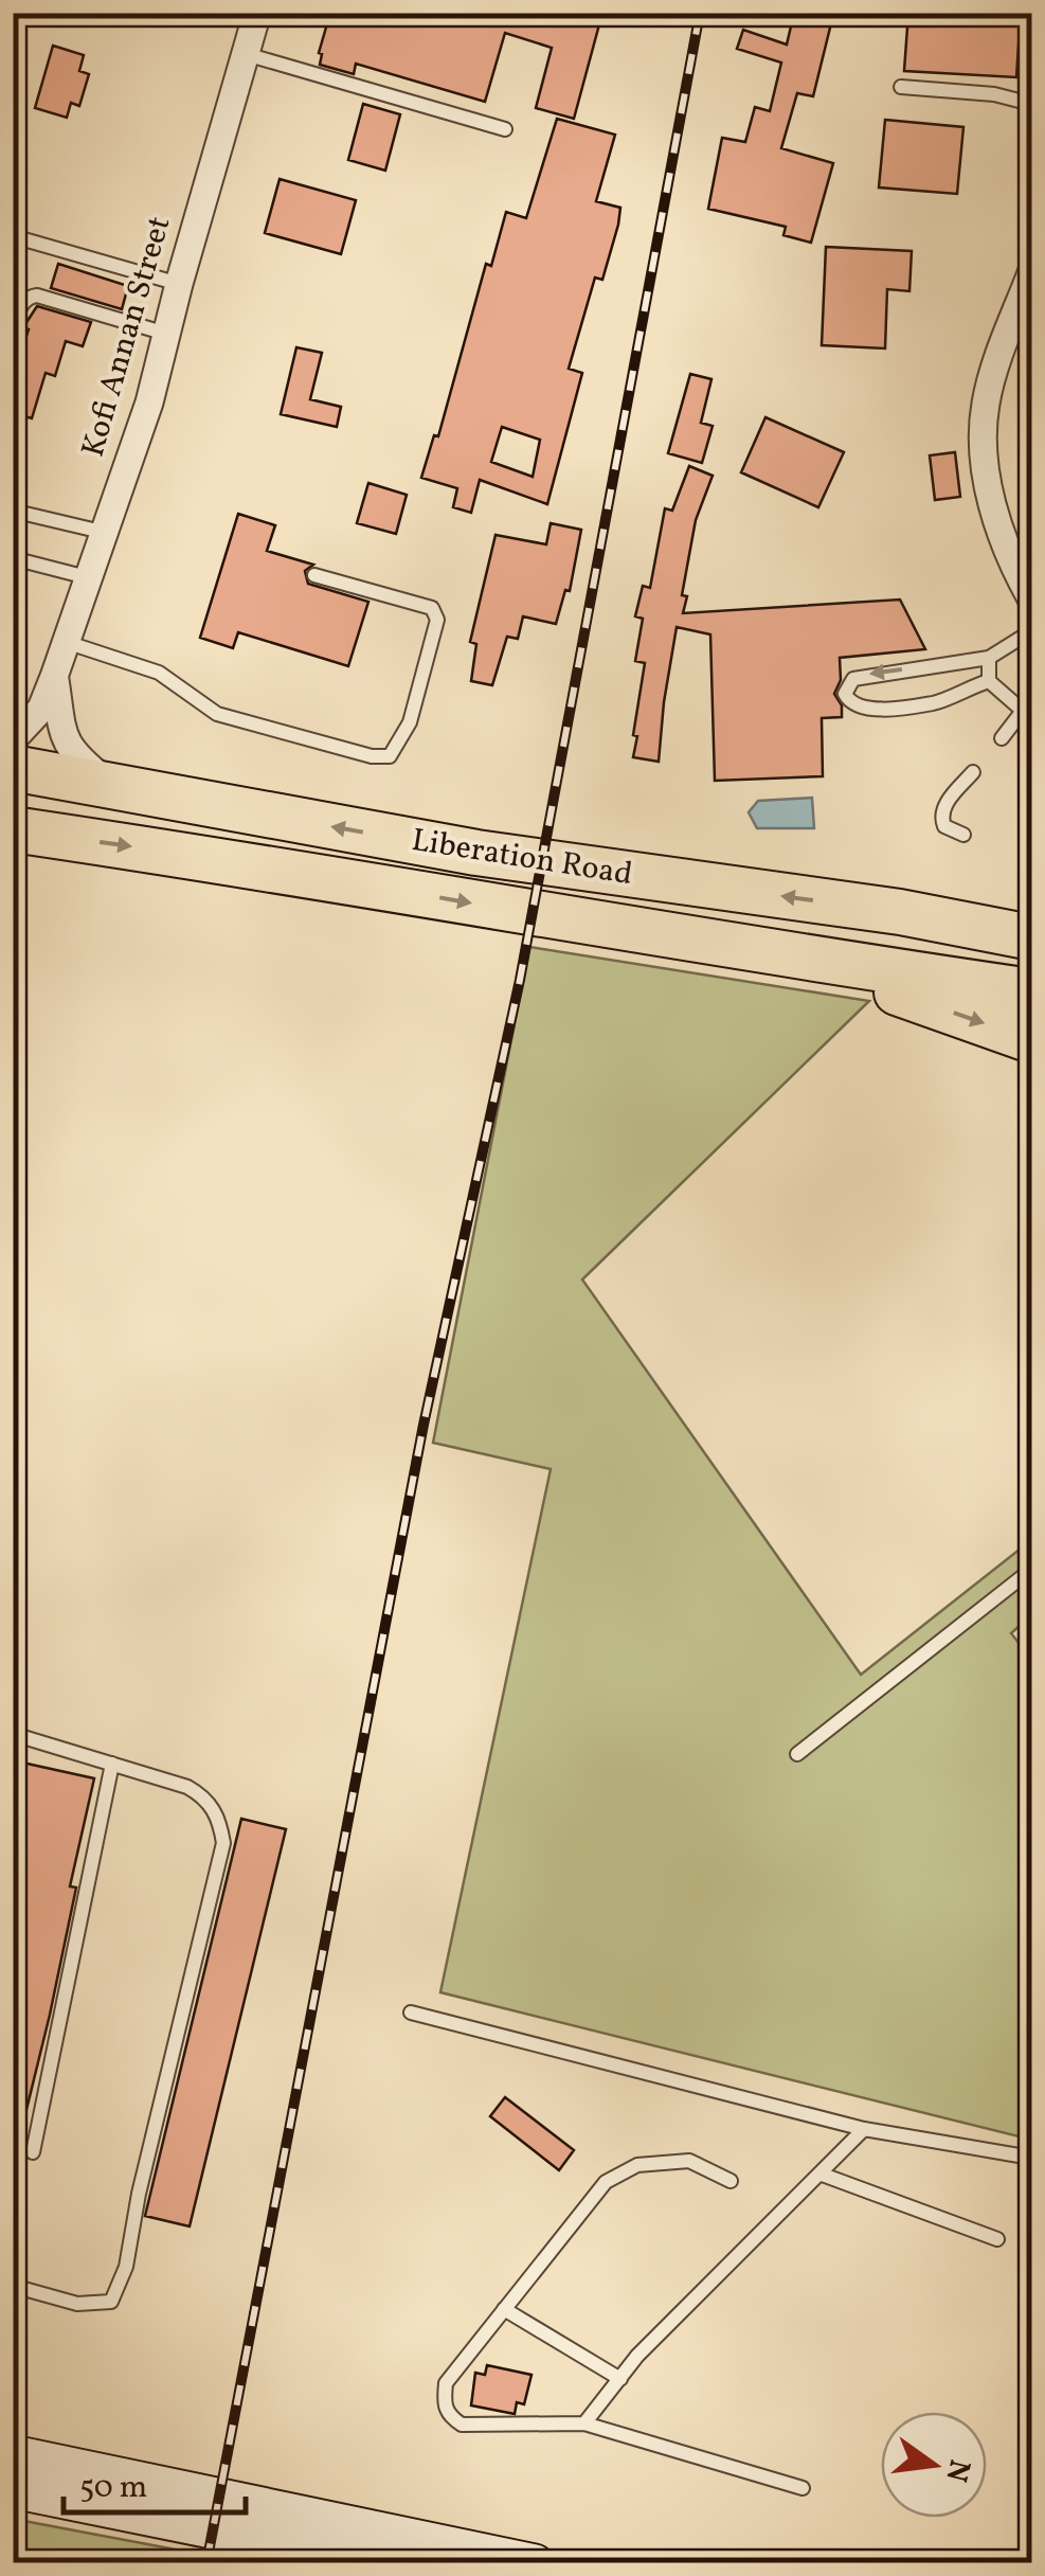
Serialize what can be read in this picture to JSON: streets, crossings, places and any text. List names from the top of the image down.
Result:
{
  "streets": {
    "highway": ["Liberation Road"],
    "street": ["Kofi Annan Street"]
  },
  "crossings": [
    ["Kofi Annan Street", "Liberation Road"]
  ],
  "scale_bar": "50 m",
  "north": "right"
}
